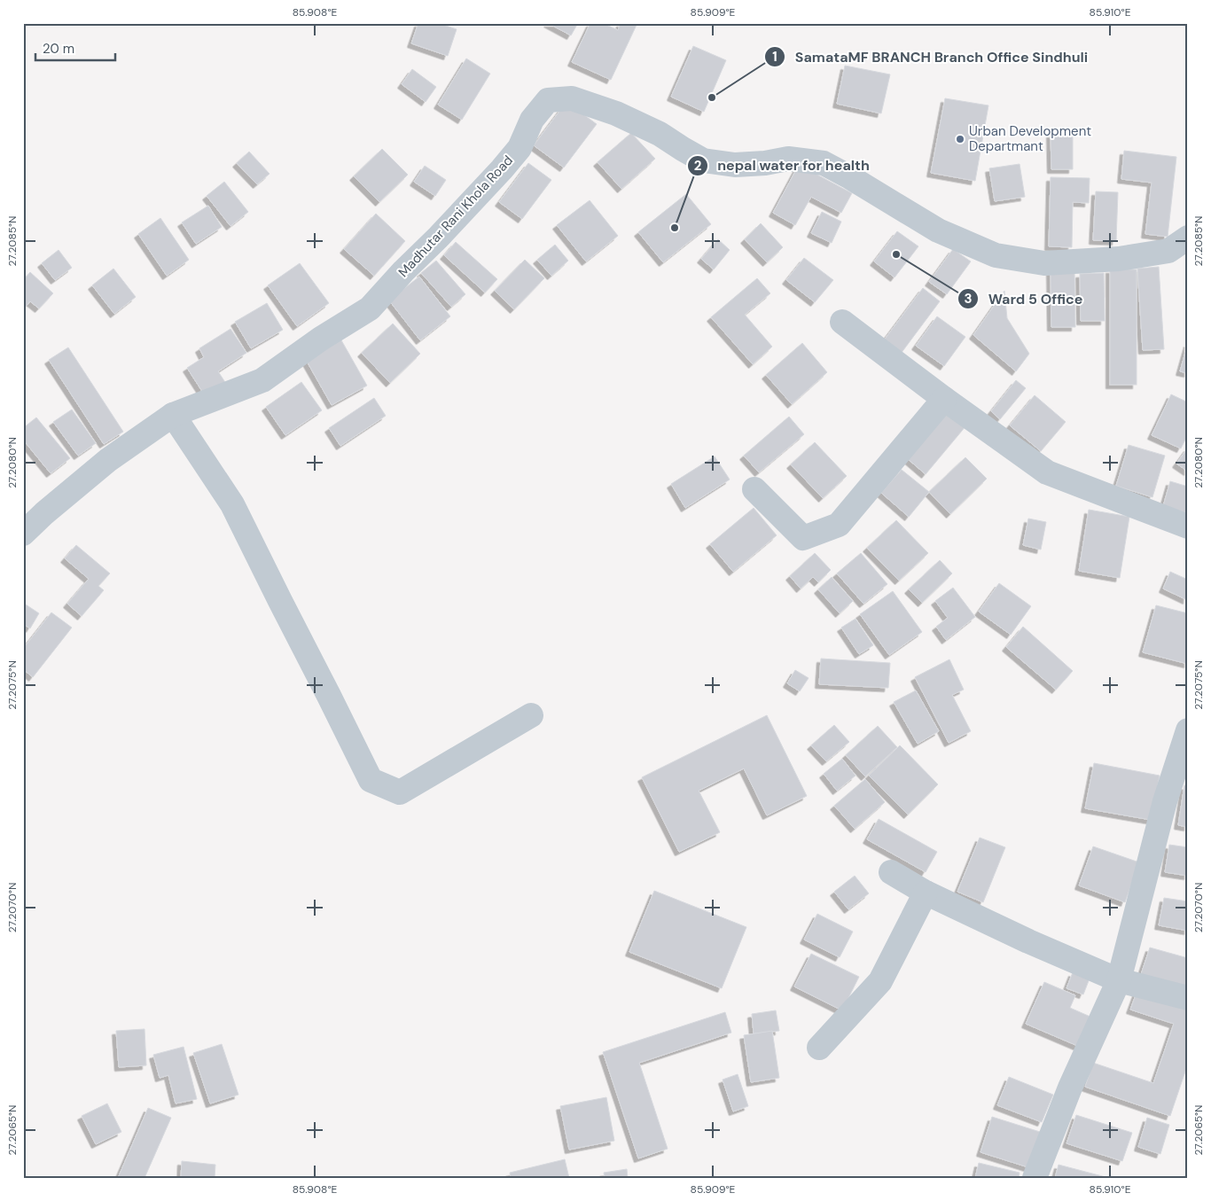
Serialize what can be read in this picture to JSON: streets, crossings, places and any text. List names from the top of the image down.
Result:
{
  "streets": {
    "street": ["Madhutar Rani Khola Road"]
  },
  "places": [
    "SamataMF BRANCH Branch Office Sindhuli",
    "Urban Development Departmant",
    "nepal water for health",
    "Ward 5 Office"
  ],
  "scale_bar": "20 m",
  "coordinates": [
    "85.908°E",
    "85.909°E",
    "85.910°E",
    "27.2085°N",
    "27.2080°N",
    "27.2075°N",
    "27.2070°N",
    "27.2065°N"
  ]
}
